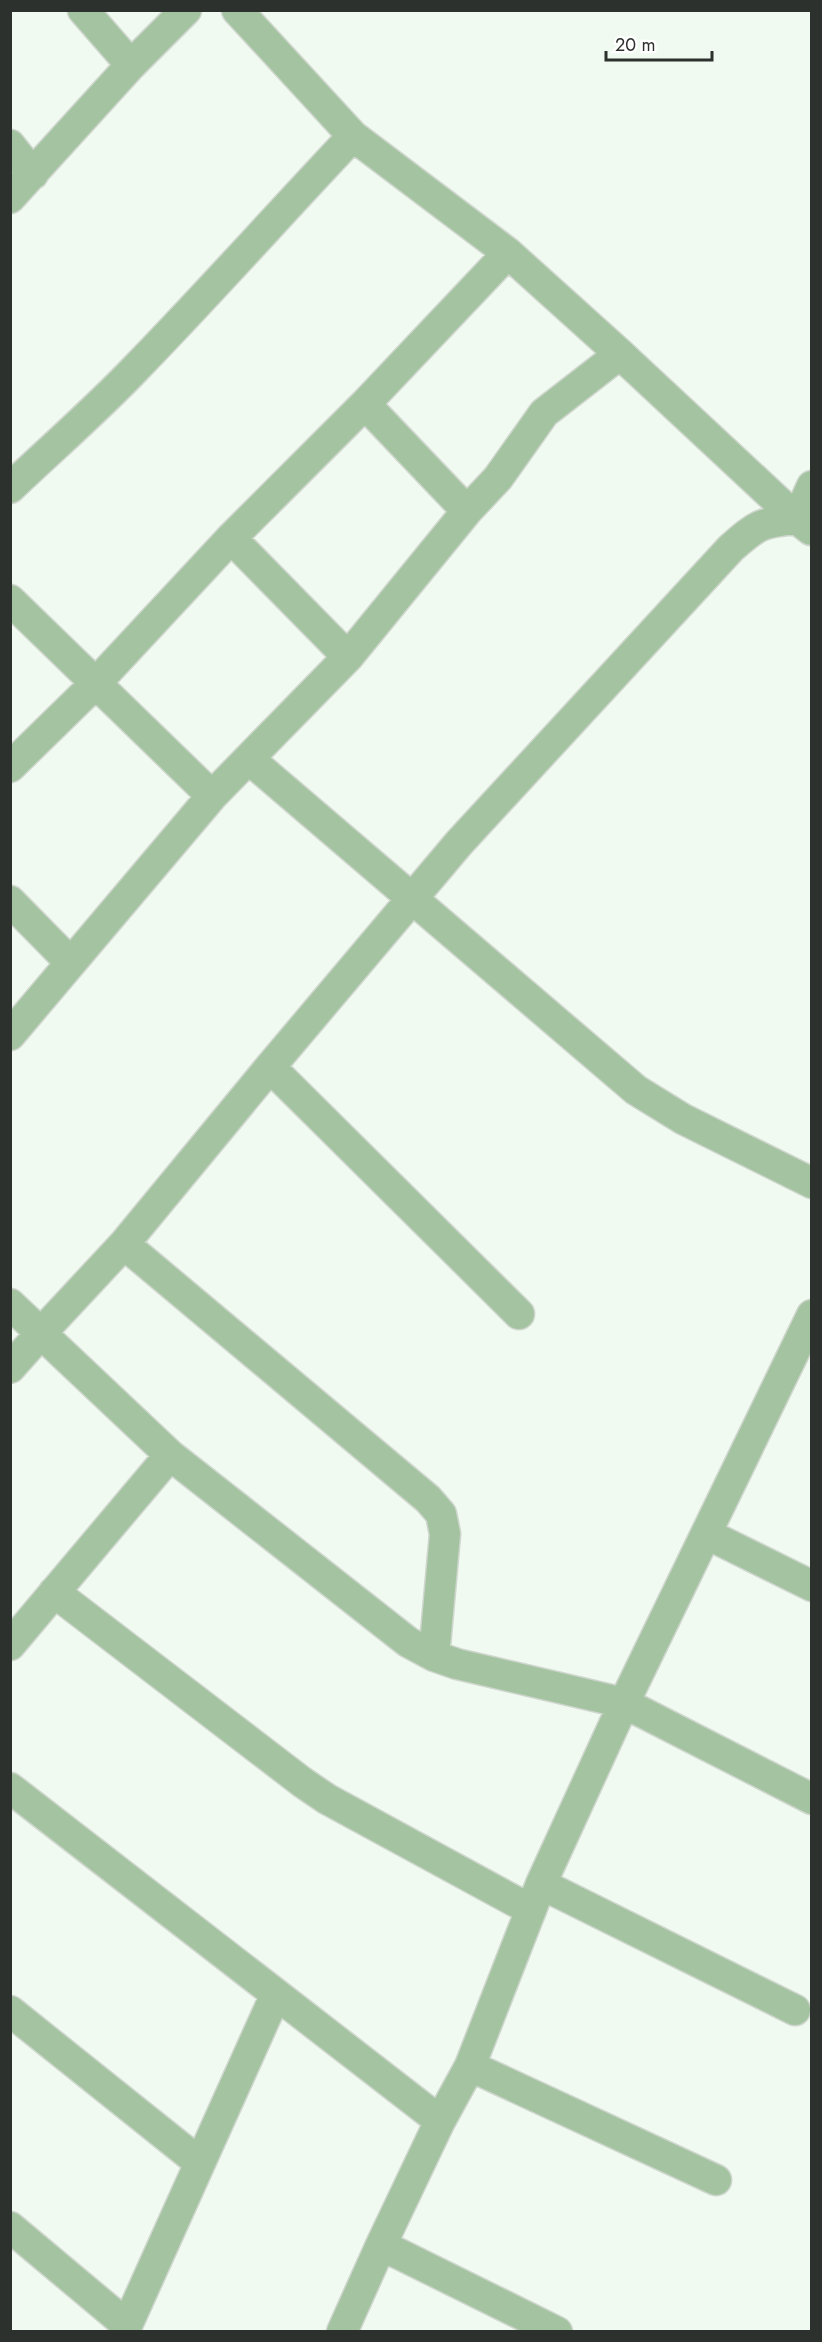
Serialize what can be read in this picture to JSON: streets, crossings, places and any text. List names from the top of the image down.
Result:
{
  "scale_bar": "20 m"
}
